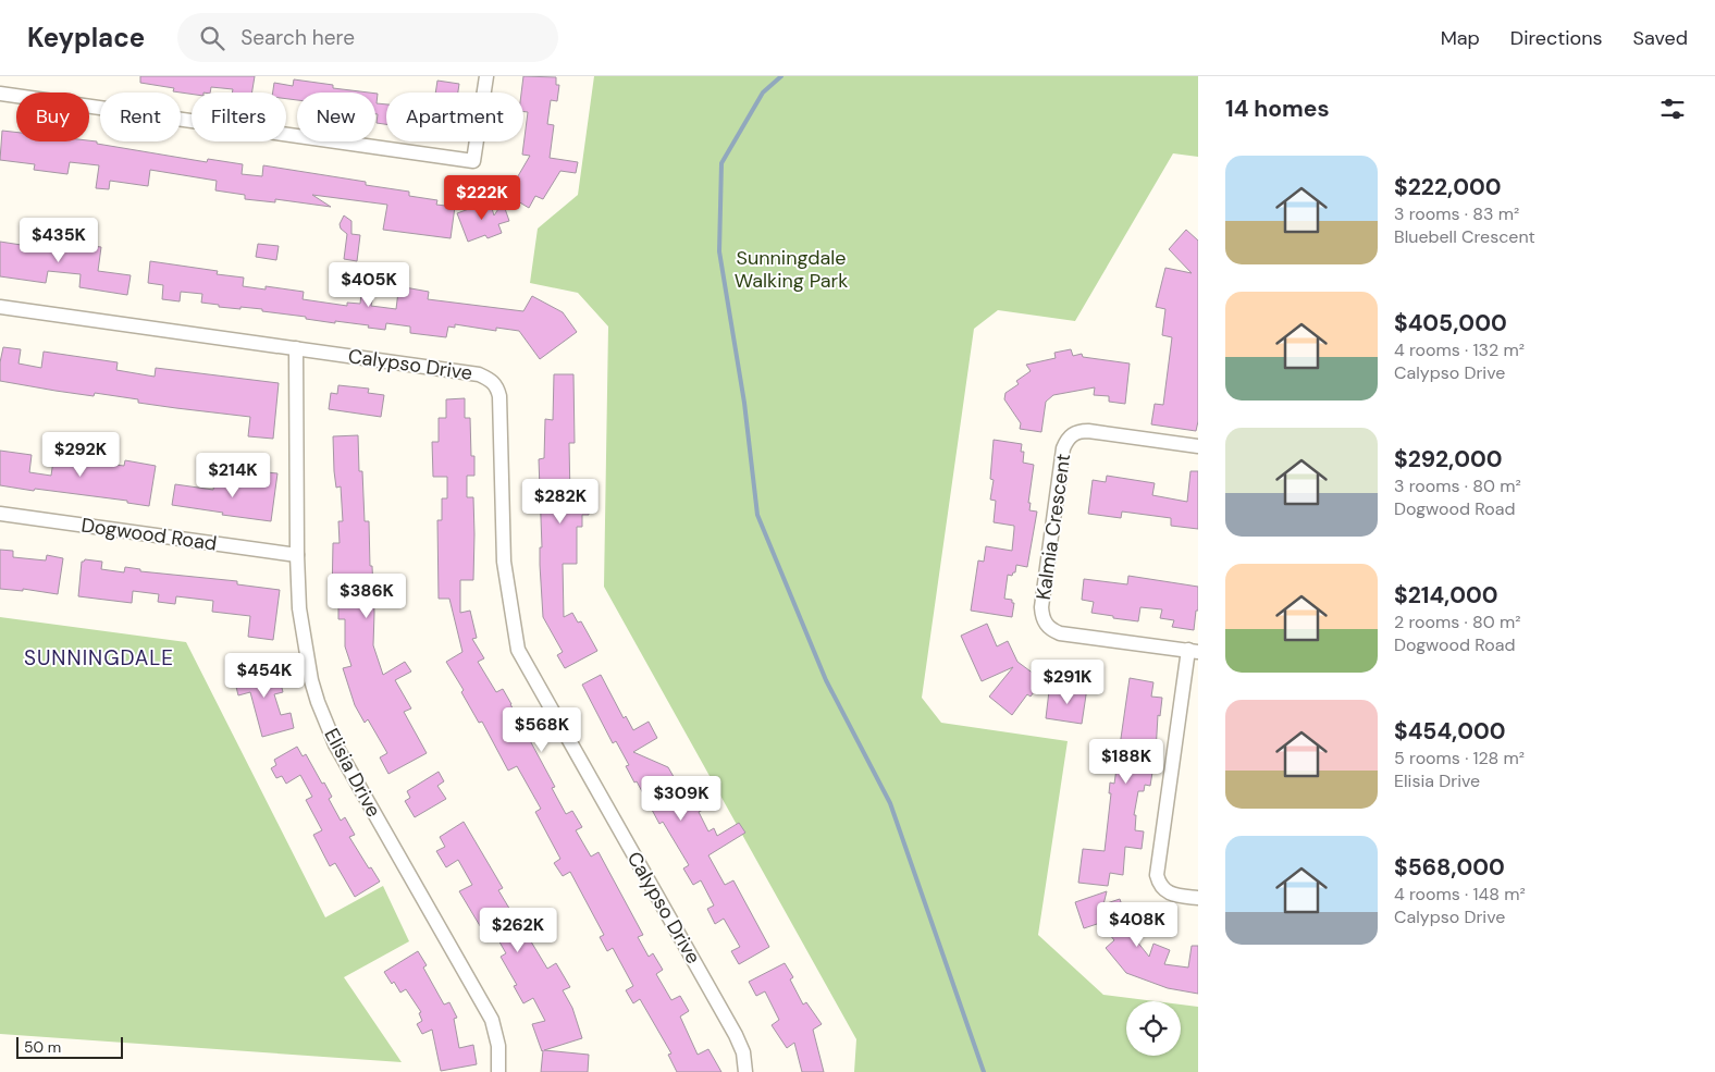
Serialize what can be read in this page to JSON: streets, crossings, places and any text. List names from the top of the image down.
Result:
{
  "streets": {
    "street": [
      "Calypso Drive",
      "Kalmia Crescent",
      "Dogwood Road",
      "Elisia Drive"
    ]
  },
  "crossings": [
    ["Calypso Drive", "Elisia Drive"],
    ["Dogwood Road", "Elisia Drive"]
  ],
  "districts": ["SUNNINGDALE"],
  "parks": ["Sunningdale Walking Park"],
  "scale_bar": "50 m",
  "page": {
    "header": "Keyplace",
    "search": "Search here",
    "nav": ["Map", "Directions", "Saved"],
    "heading": "14 homes",
    "chip": [
      "Buy",
      "Rent",
      "Filters",
      "New",
      "Apartment"
    ],
    "list": [
      {
        "name": "$222,000",
        "note": "3 rooms · 83 m² · Bluebell Crescent"
      },
      {
        "name": "$405,000",
        "note": "4 rooms · 132 m² · Calypso Drive"
      },
      {
        "name": "$292,000",
        "note": "3 rooms · 80 m² · Dogwood Road"
      },
      {
        "name": "$214,000",
        "note": "2 rooms · 80 m² · Dogwood Road"
      },
      {
        "name": "$454,000",
        "note": "5 rooms · 128 m² · Elisia Drive"
      },
      {
        "name": "$568,000",
        "note": "4 rooms · 148 m² · Calypso Drive"
      }
    ],
    "price": [
      "$222K",
      "$435K",
      "$405K",
      "$292K",
      "$214K",
      "$282K",
      "$386K",
      "$454K",
      "$291K",
      "$568K",
      "$188K",
      "$309K",
      "$408K",
      "$262K"
    ],
    "scale": "50 m"
  }
}
